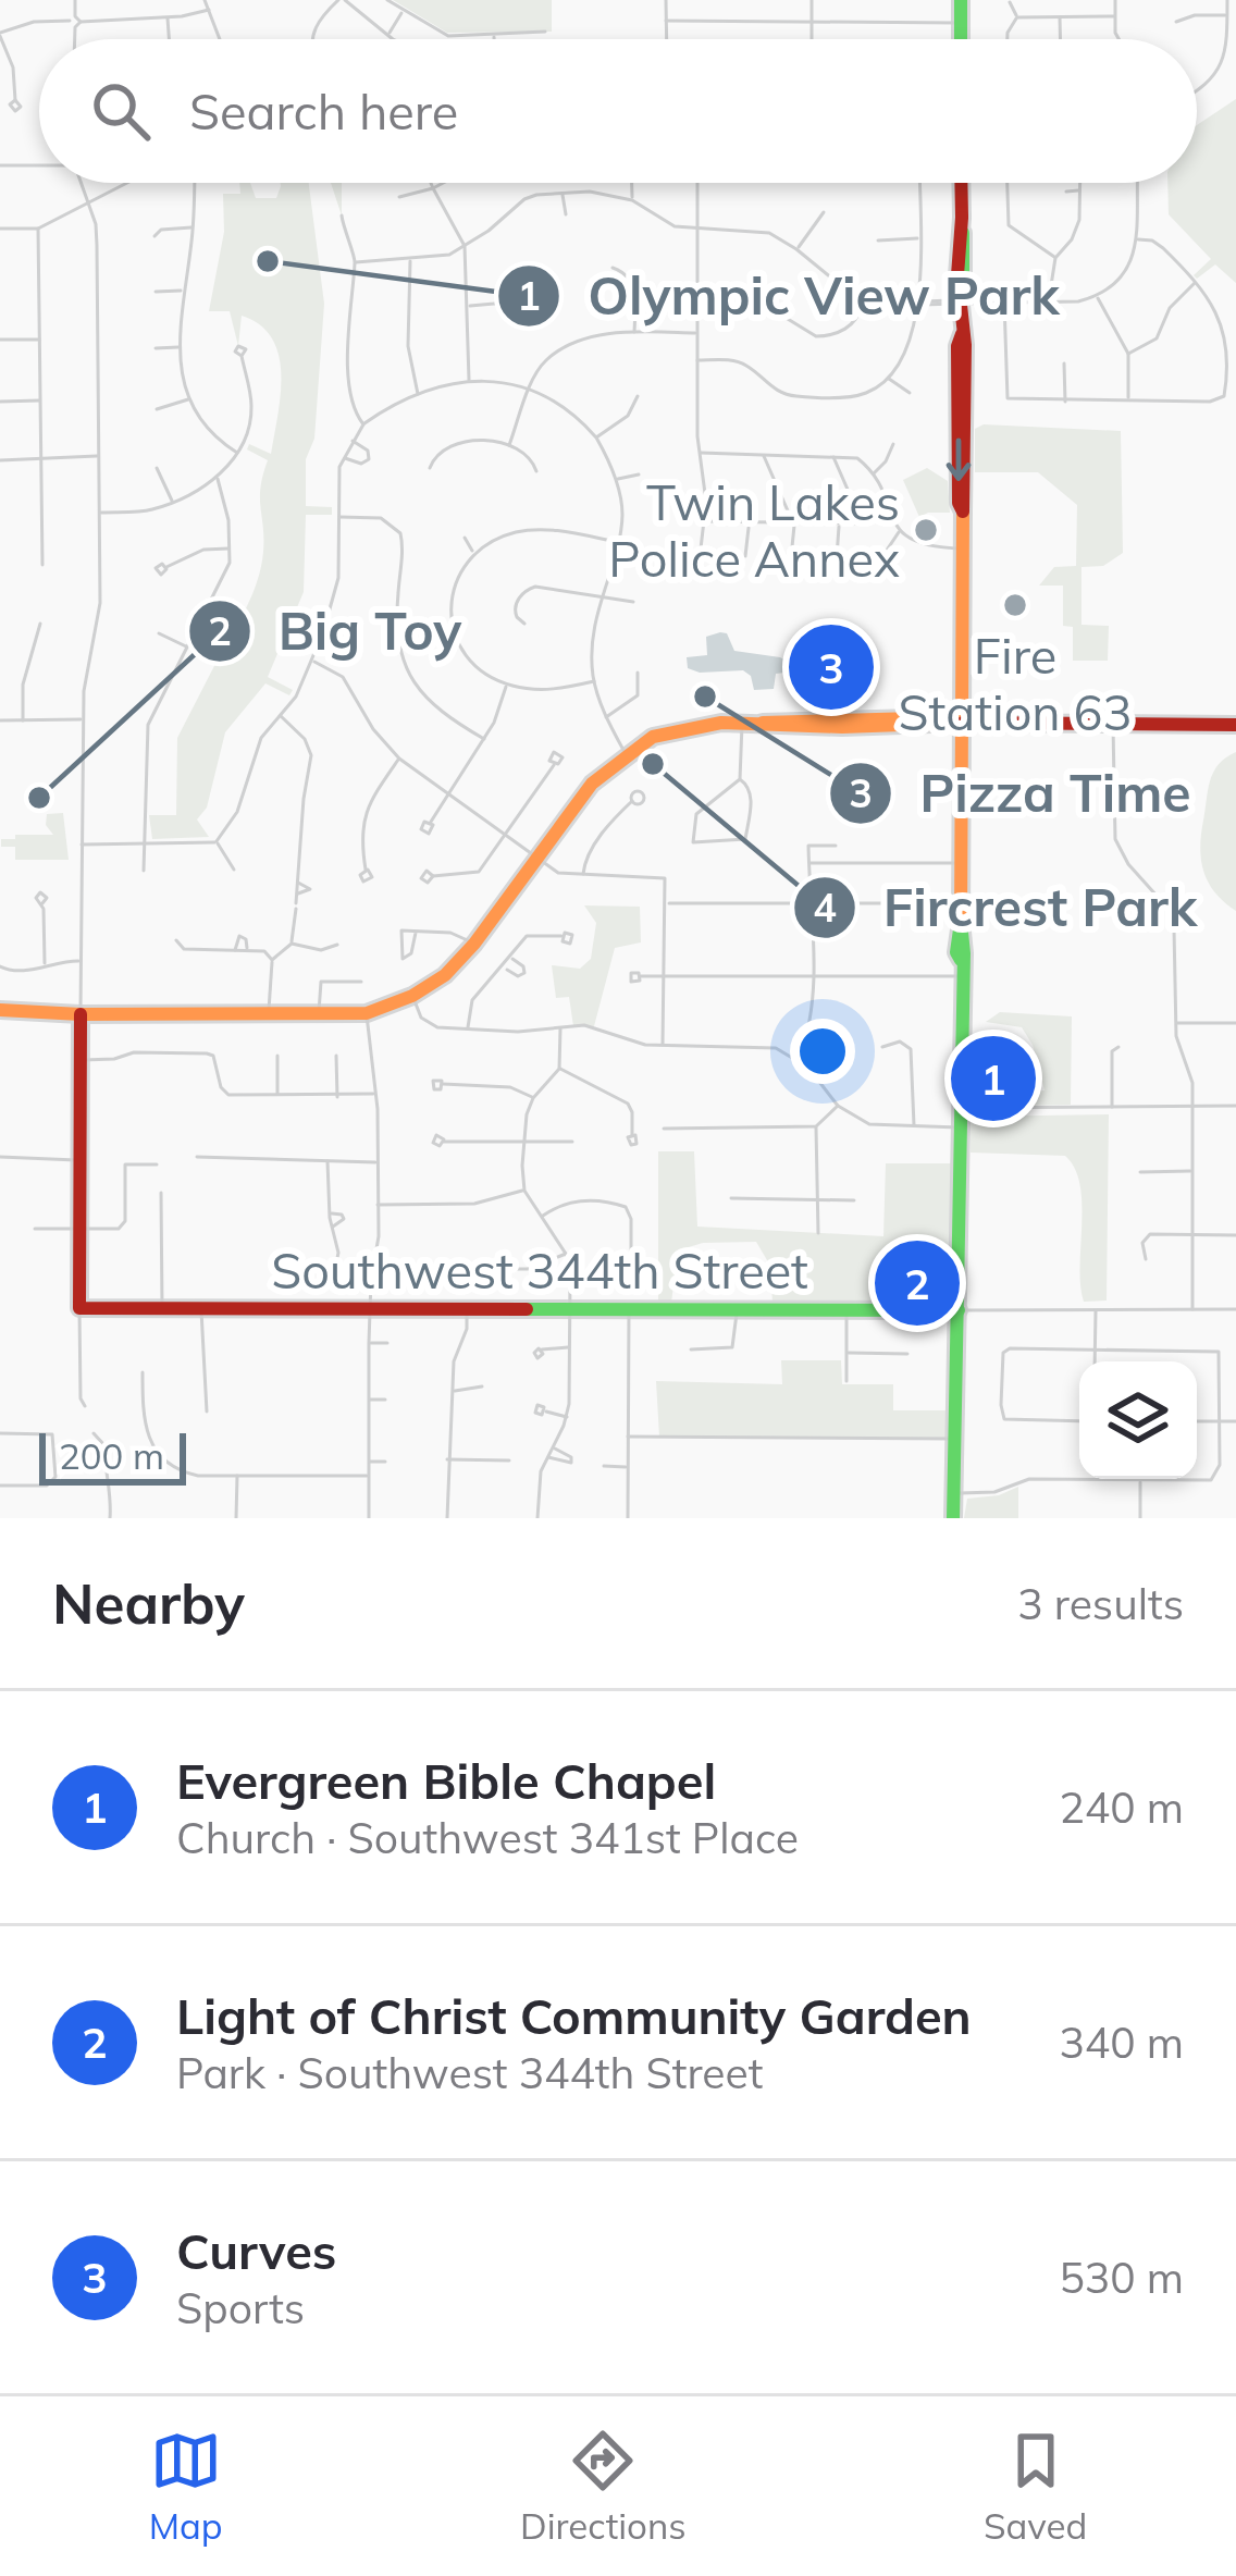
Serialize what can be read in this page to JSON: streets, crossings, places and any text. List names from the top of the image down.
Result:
{
  "streets": {
    "main road": ["Southwest 344th Street"]
  },
  "places": [
    "Olympic View Park",
    "Twin Lakes Police Annex",
    "Fire Station 63",
    "Pizza Time",
    "Fircrest Park",
    "Big Toy"
  ],
  "scale_bar": "200 m",
  "page": {
    "search": "Search here",
    "pins": ["3", "1", "2"],
    "scale": "200 m",
    "heading": ["Nearby", "3 results"],
    "list": [
      {
        "mark": "1",
        "name": "Evergreen Bible Chapel",
        "note": "Church · Southwest 341st Place",
        "value": "240 m"
      },
      {
        "mark": "2",
        "name": "Light of Christ Community Garden",
        "note": "Park · Southwest 344th Street",
        "value": "340 m"
      },
      {
        "mark": "3",
        "name": "Curves",
        "note": "Sports",
        "value": "530 m"
      }
    ],
    "nav": ["Map", "Directions", "Saved"]
  }
}
